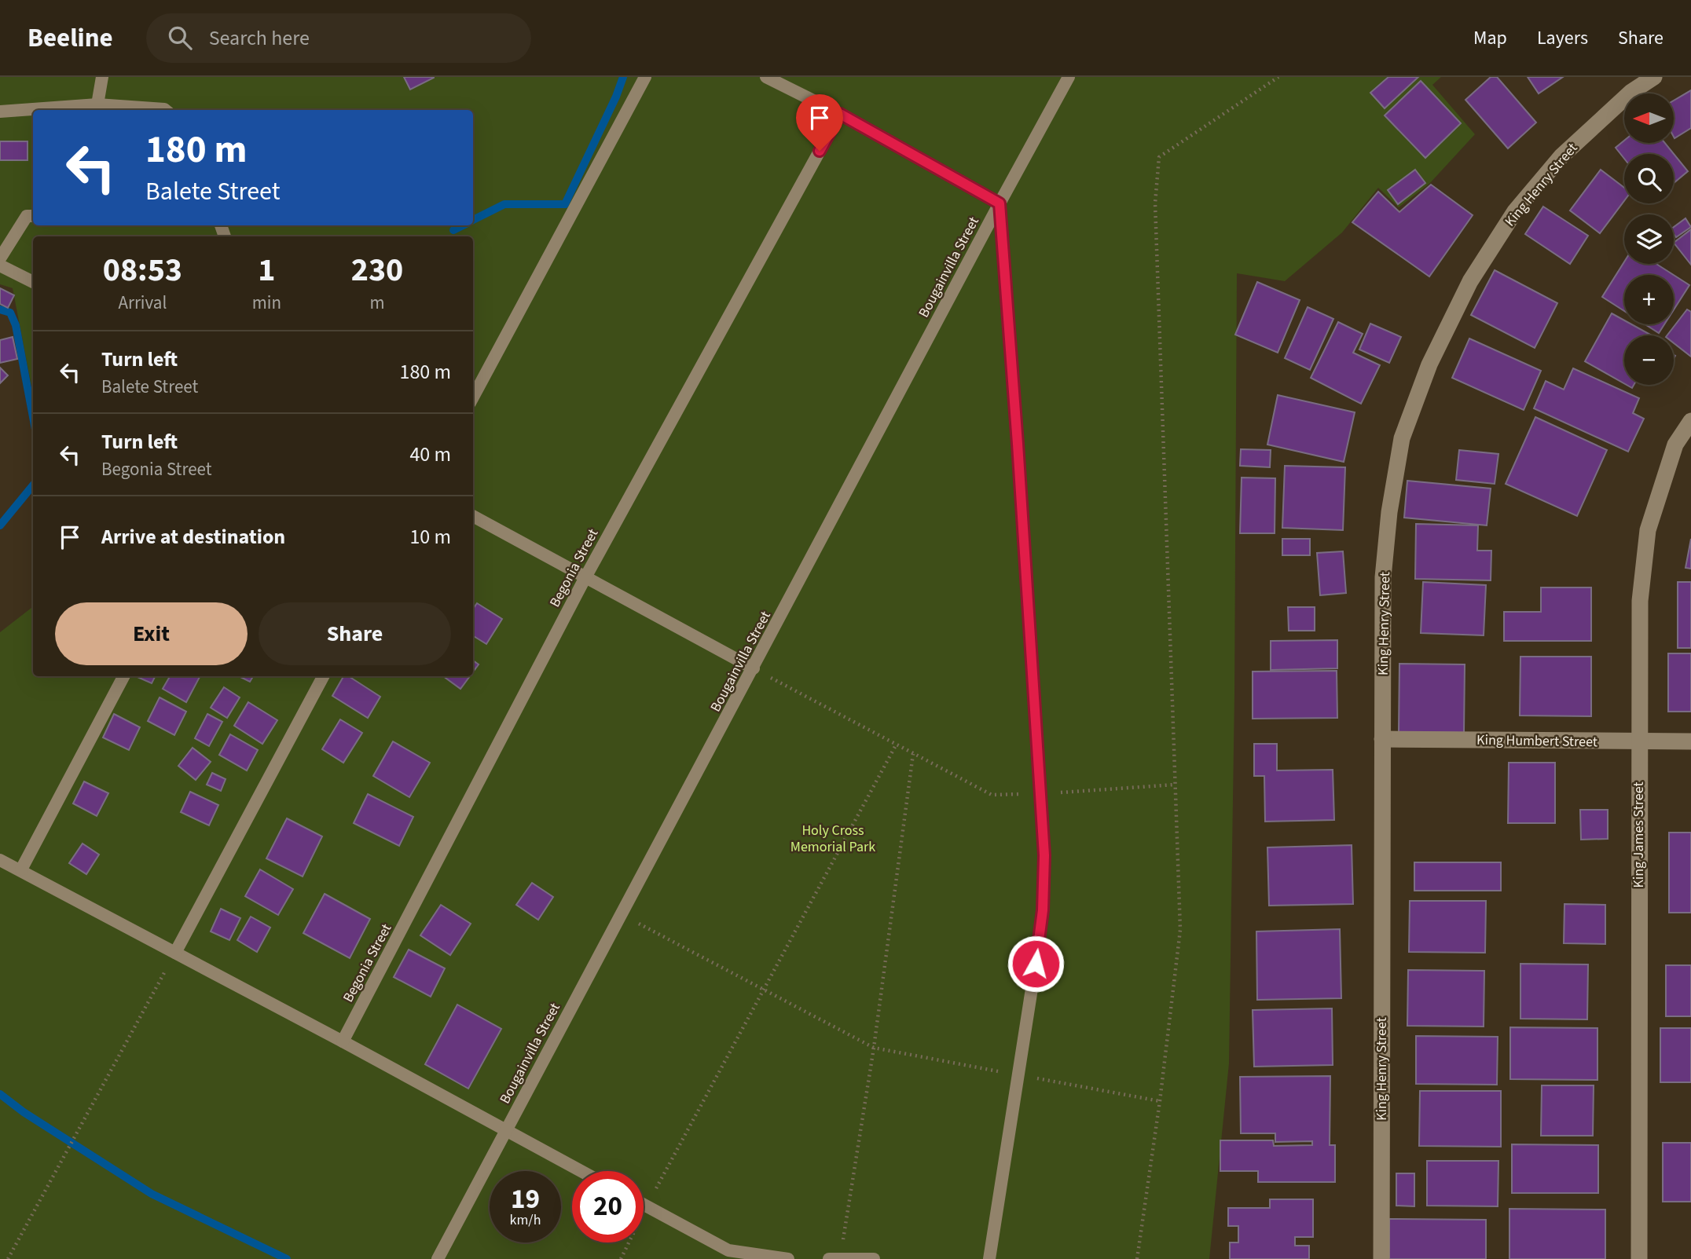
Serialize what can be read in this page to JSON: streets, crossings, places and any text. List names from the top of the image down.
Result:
{
  "streets": {
    "street": ["King Henry Street", "King Humbert Street", "King James Street"],
    "lane": ["Bougainvilla Street", "Begonia Street"]
  },
  "crossings": [
    ["King Henry Street", "King Humbert Street"],
    ["King Humbert Street", "King James Street"]
  ],
  "parks": ["Holy Cross Memorial Park"],
  "north": "left",
  "page": {
    "header": "Beeline",
    "search": "Search here",
    "nav": ["Map", "Layers", "Share"],
    "map_buttons": ["+", "−"],
    "turn": ["180 m", "Balete Street"],
    "eta": [
      "08:53",
      "Arrival",
      "1",
      "min",
      "230",
      "m"
    ],
    "list": [
      {
        "name": "Turn left",
        "note": "Balete Street",
        "value": "180 m"
      },
      {
        "name": "Turn left",
        "note": "Begonia Street",
        "value": "40 m"
      },
      {
        "name": "Arrive at destination",
        "value": "10 m"
      }
    ],
    "buttons": ["Exit", "Share"],
    "speed": "19 km/h",
    "limit": "20"
  }
}
